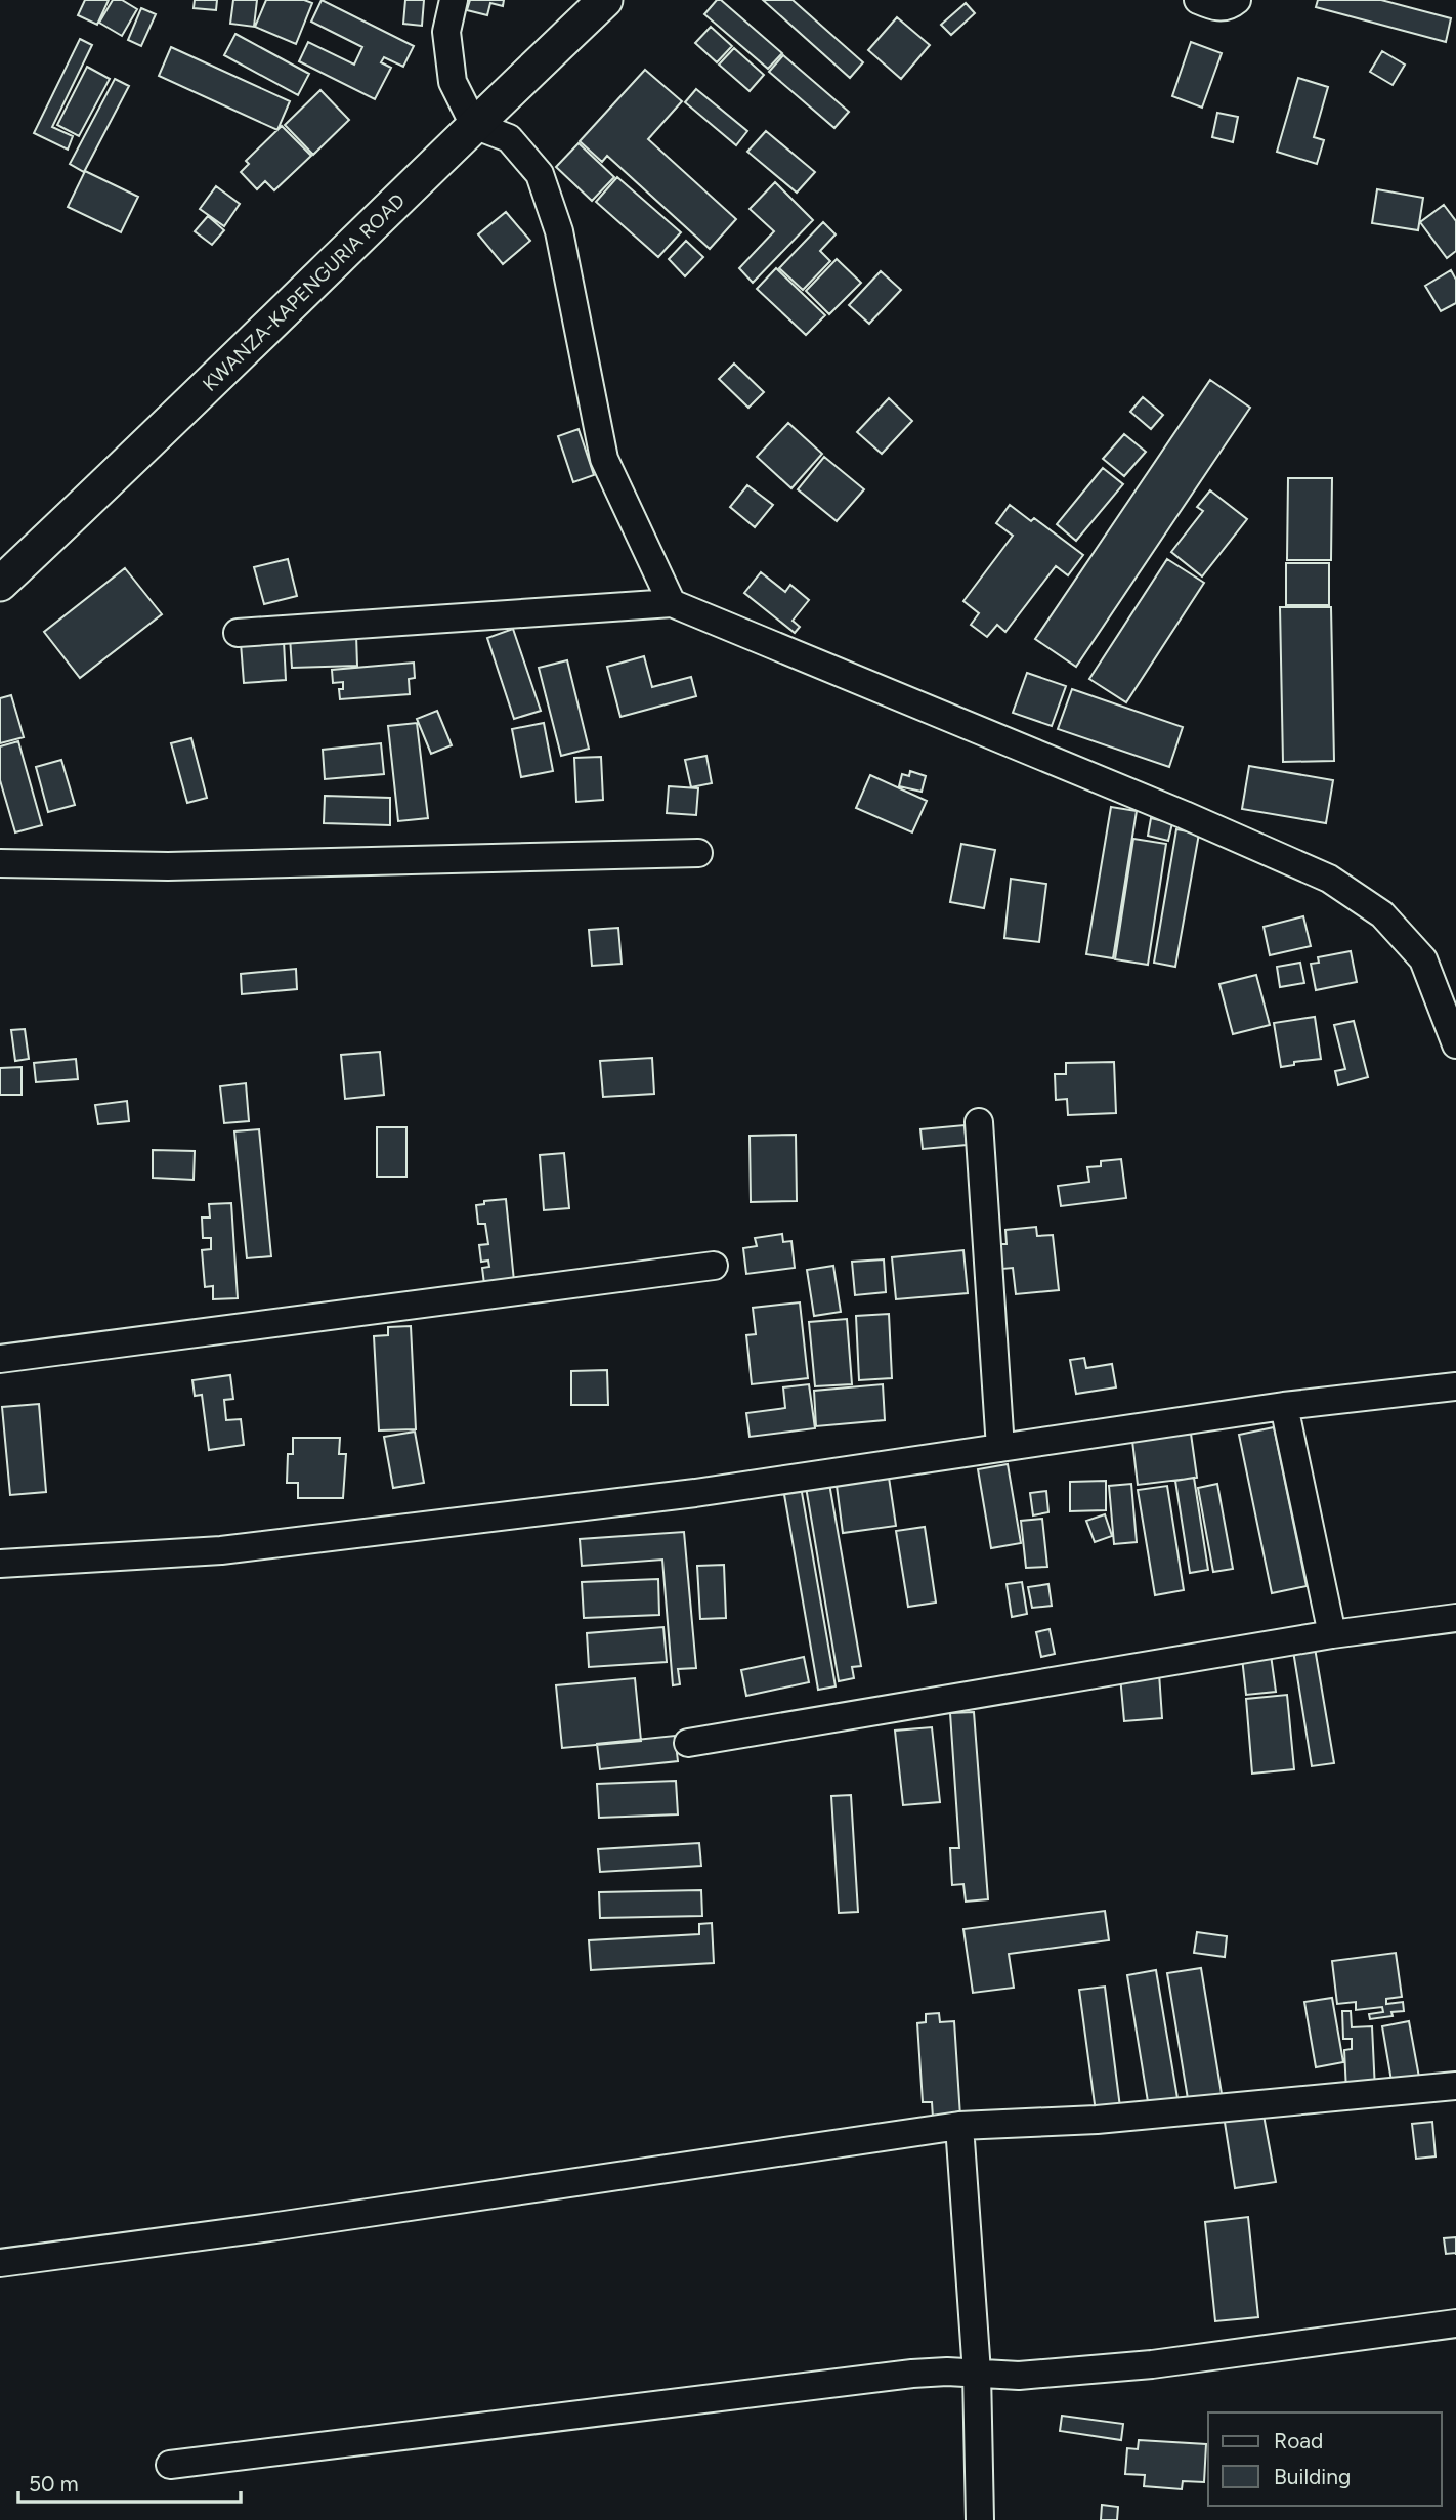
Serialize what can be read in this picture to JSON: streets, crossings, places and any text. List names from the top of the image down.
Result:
{
  "streets": {
    "street": ["KWANZA-KAPENGURIA ROAD"]
  },
  "legend": ["Road", "Building"],
  "scale_bar": "50 m"
}
